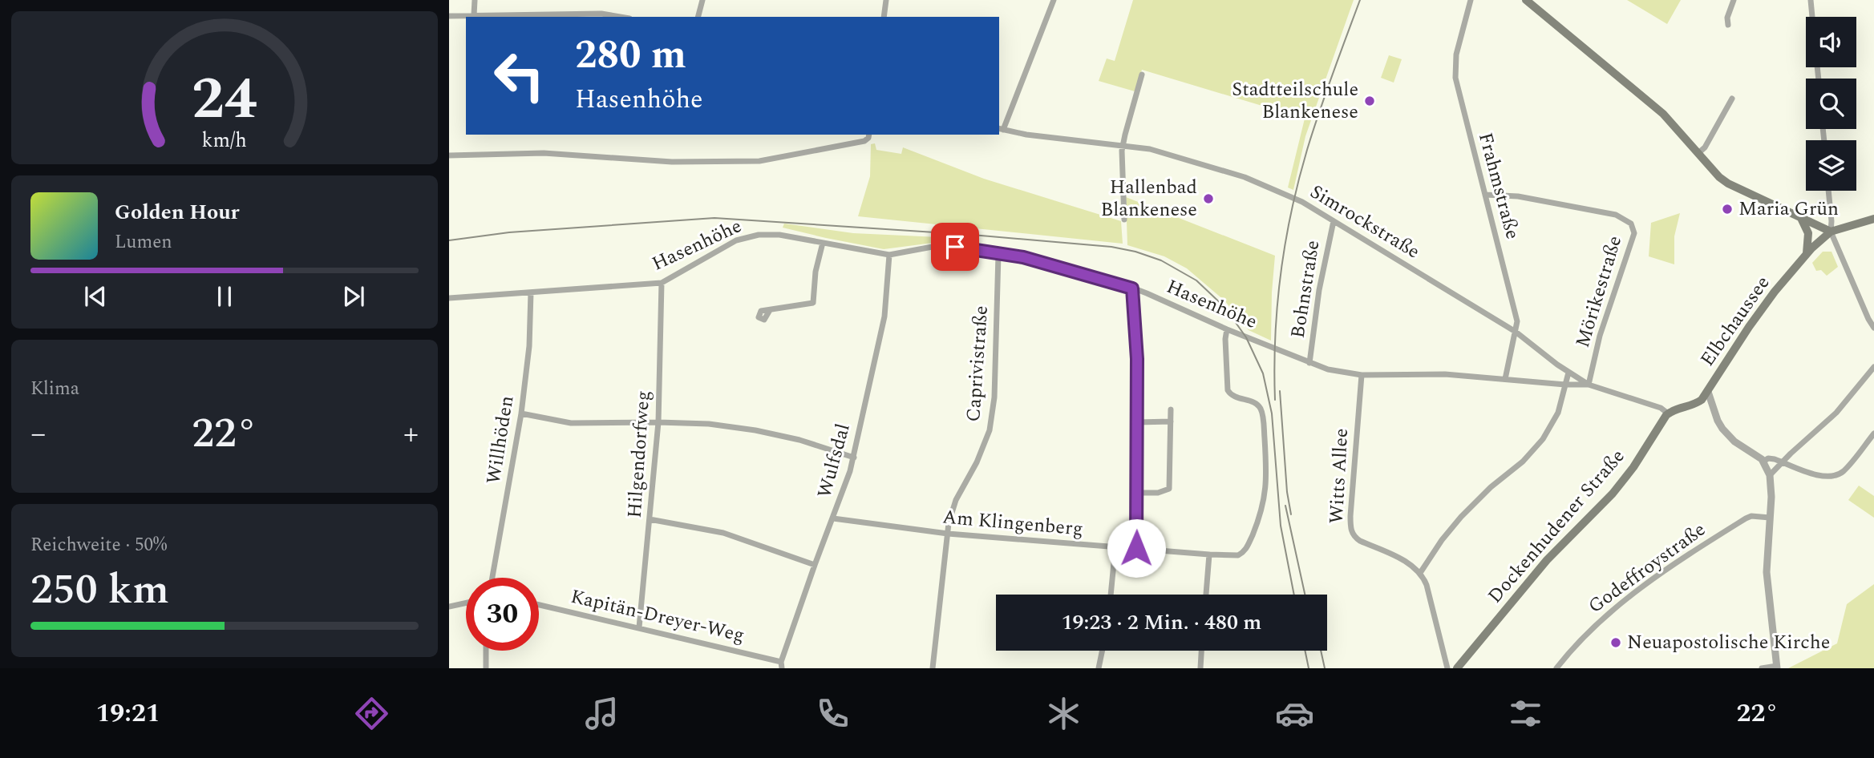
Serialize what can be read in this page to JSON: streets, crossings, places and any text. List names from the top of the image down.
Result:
{
  "streets": {
    "main road": ["Elbchaussee", "Dockenhudener Straße"],
    "street": [
      "Frahmstraße",
      "Simrockstraße",
      "Hasenhöhe",
      "Bohnstraße",
      "Mörikestraße",
      "Caprivistraße",
      "Willhöden",
      "Hilgendorfweg",
      "Wulfsdal",
      "Witts Allee",
      "Am Klingenberg",
      "Godeffroystraße",
      "Kapitän-Dreyer-Weg"
    ]
  },
  "crossings": [
    ["Frahmstraße", "Simrockstraße"],
    ["Frahmstraße", "Hasenhöhe"],
    ["Frahmstraße", "Mörikestraße"],
    ["Simrockstraße", "Hasenhöhe"],
    ["Simrockstraße", "Bohnstraße"],
    ["Simrockstraße", "Mörikestraße"],
    ["Hasenhöhe", "Bohnstraße"],
    ["Hasenhöhe", "Mörikestraße"],
    ["Hasenhöhe", "Caprivistraße"],
    ["Hasenhöhe", "Willhöden"],
    ["Hasenhöhe", "Hilgendorfweg"],
    ["Hasenhöhe", "Wulfsdal"],
    ["Hasenhöhe", "Witts Allee"],
    ["Hasenhöhe", "Am Klingenberg"],
    ["Hasenhöhe", "Dockenhudener Straße"],
    ["Elbchaussee", "Godeffroystraße"],
    ["Caprivistraße", "Am Klingenberg"],
    ["Hilgendorfweg", "Kapitän-Dreyer-Weg"],
    ["Wulfsdal", "Am Klingenberg"],
    ["Wulfsdal", "Kapitän-Dreyer-Weg"]
  ],
  "places": [
    "Stadtteilschule Blankenese",
    "Hallenbad Blankenese",
    "Maria Grün",
    "Neuapostolische Kirche"
  ],
  "page": {
    "turn": ["280 m", "Hasenhöhe"],
    "song": ["Golden Hour", "Lumen"],
    "tile": [
      "Klima",
      ["Reichweite · 50%", "250 km"]
    ],
    "heat": ["−", "22°", "+"],
    "limit": "30",
    "trip": "19:23 · 2 Min. · 480 m",
    "tabs": ["19:21", "22°"],
    "gauge": ["24", "km/h"]
  }
}
